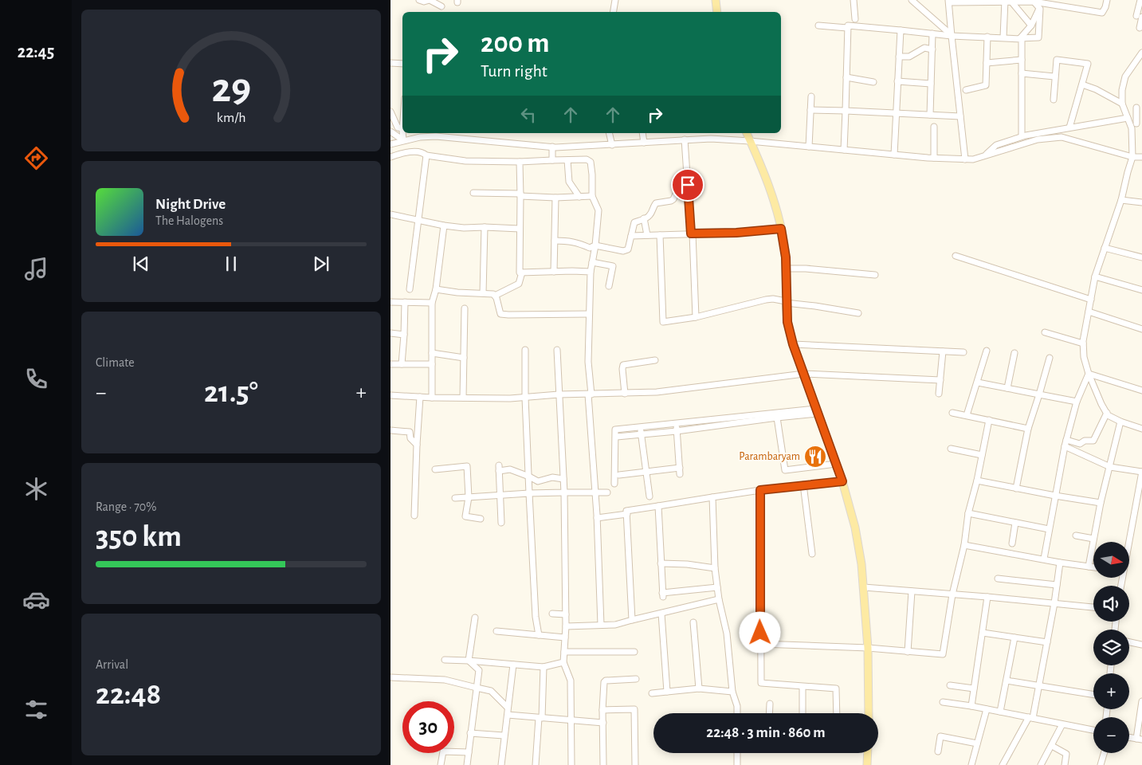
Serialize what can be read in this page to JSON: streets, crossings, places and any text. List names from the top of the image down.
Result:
{
  "places": {
    "restaurant": ["Parambaryam"]
  },
  "north": "right",
  "page": {
    "tabs": "22:45",
    "turn": ["200 m", "Turn right"],
    "song": ["Night Drive", "The Halogens"],
    "tile": [
      "Climate",
      ["Range · 70%", "350 km"],
      ["Arrival", "22:48"]
    ],
    "heat": ["−", "21.5°", "+"],
    "map_buttons": ["+", "−"],
    "limit": "30",
    "trip": "22:48 · 3 min · 860 m",
    "gauge": ["29", "km/h"]
  }
}
